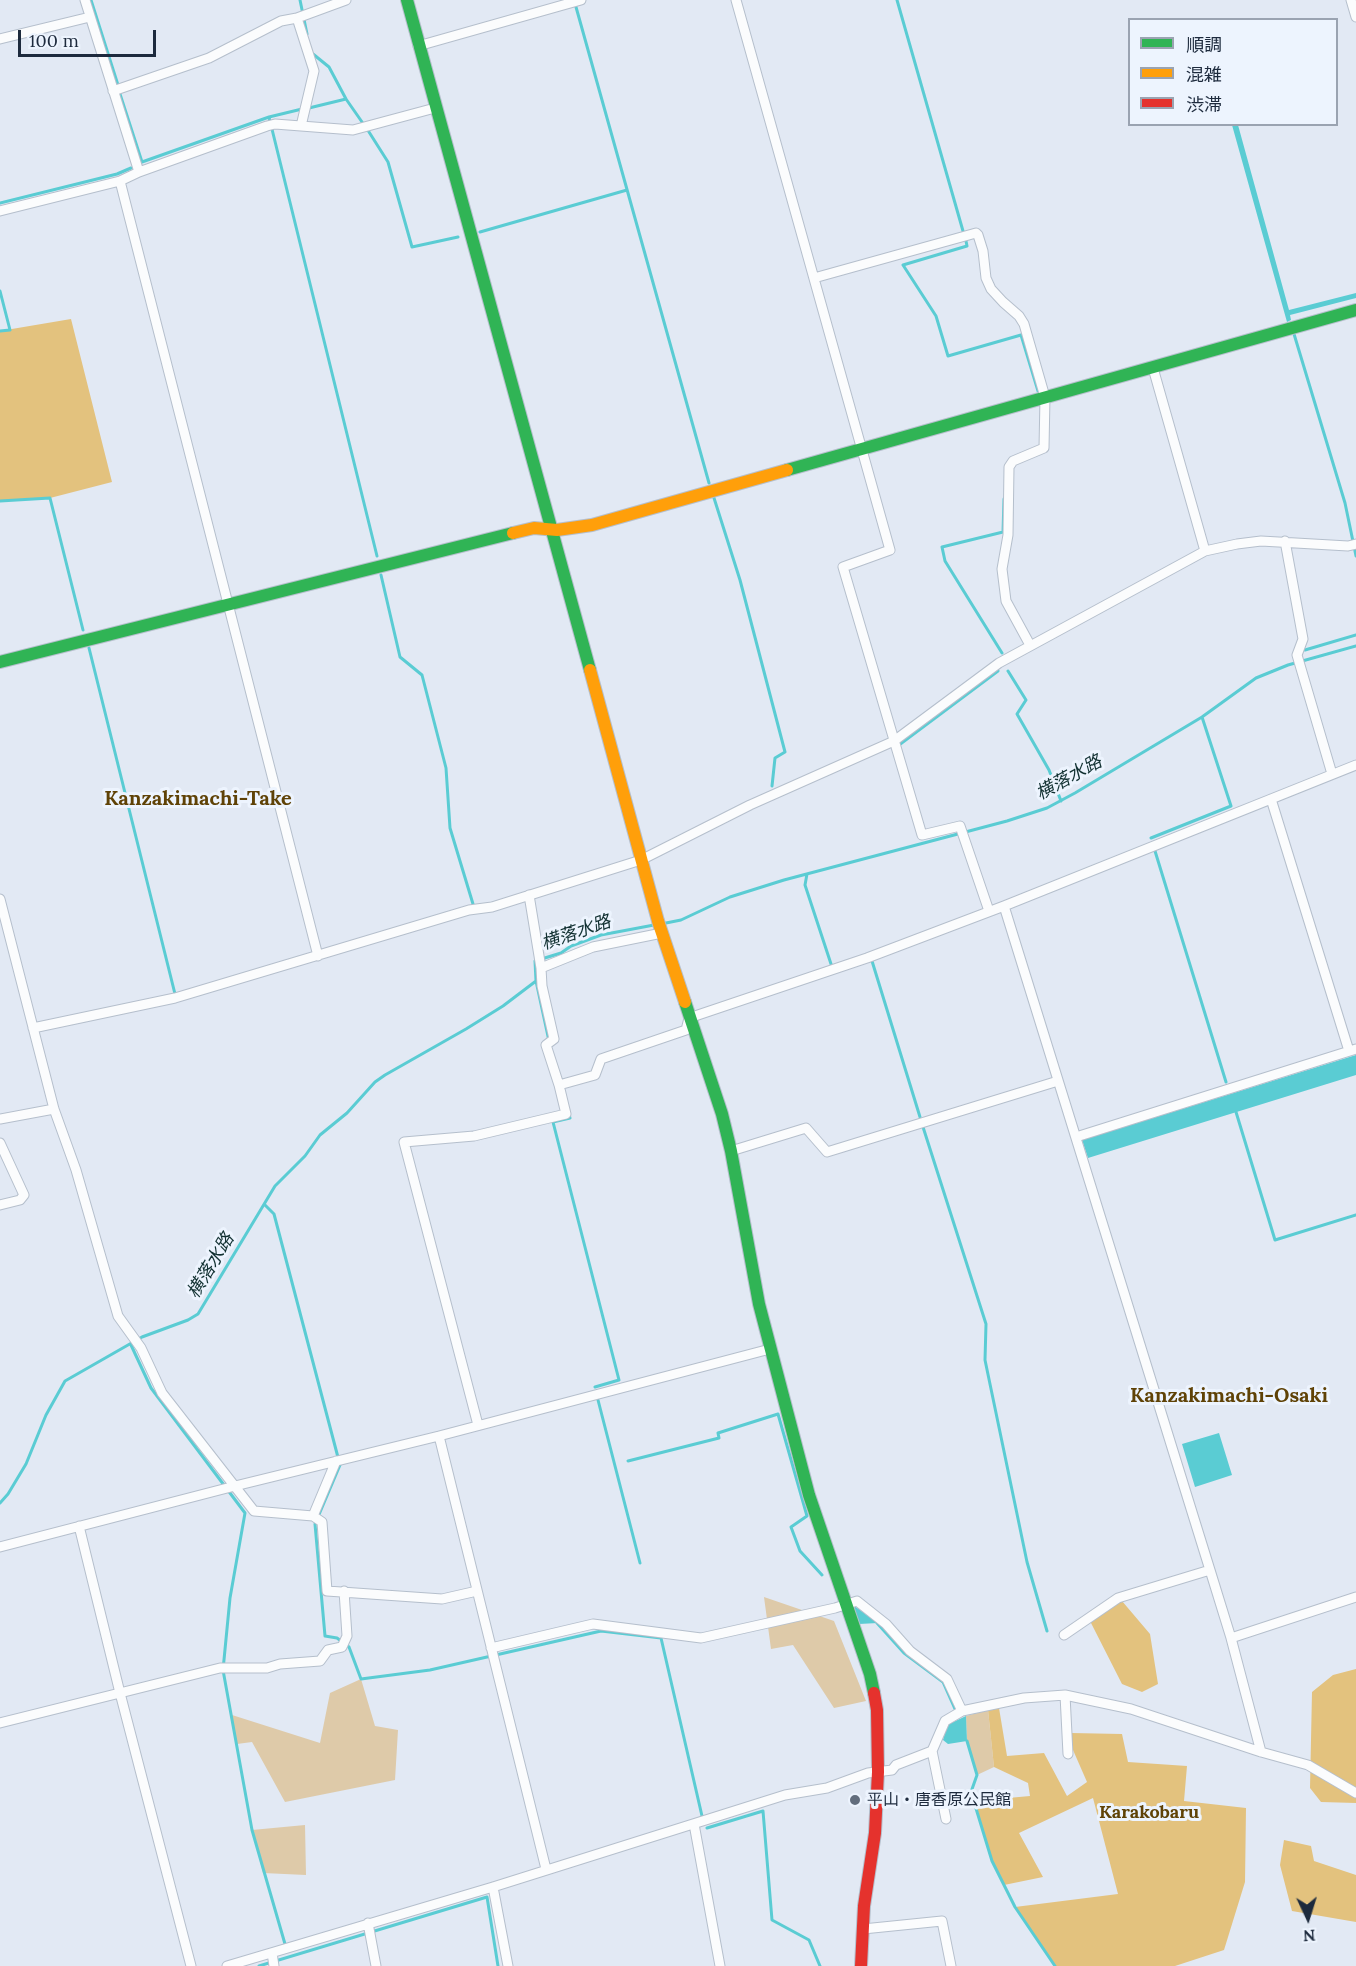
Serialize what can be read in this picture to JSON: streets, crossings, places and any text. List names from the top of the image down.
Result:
{
  "districts": ["Kanzakimachi-Take", "Kanzakimachi-Osaki", "Karakobaru"],
  "water": ["横落水路"],
  "places": ["平山・唐香原公民館"],
  "legend": ["順調", "混雑", "渋滞"],
  "scale_bar": "100 m",
  "north": "bottom"
}
